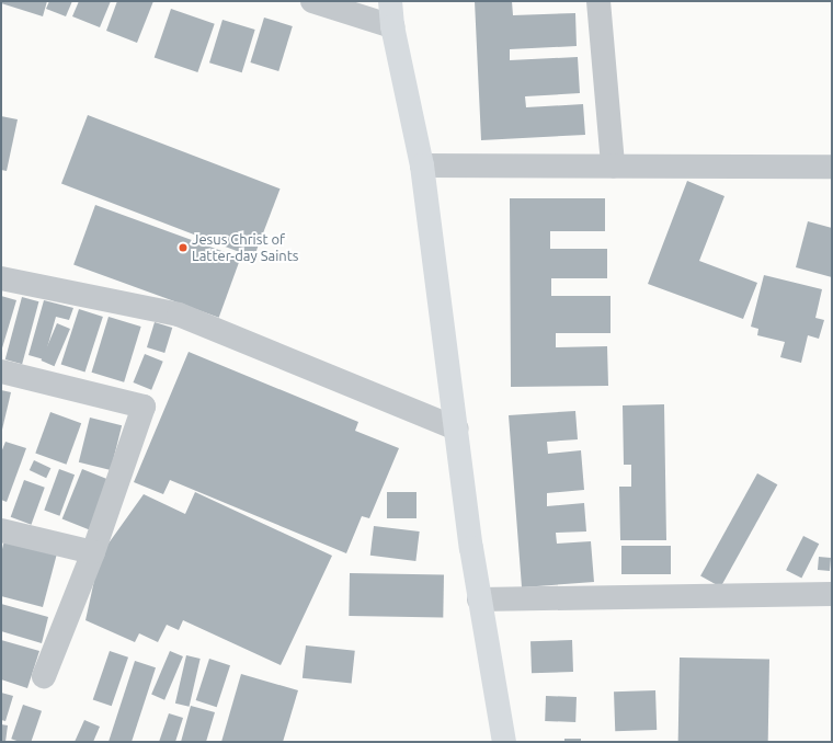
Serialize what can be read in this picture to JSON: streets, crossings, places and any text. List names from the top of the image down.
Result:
{
  "places": ["Jesus Christ of Latter-day Saints"]
}
